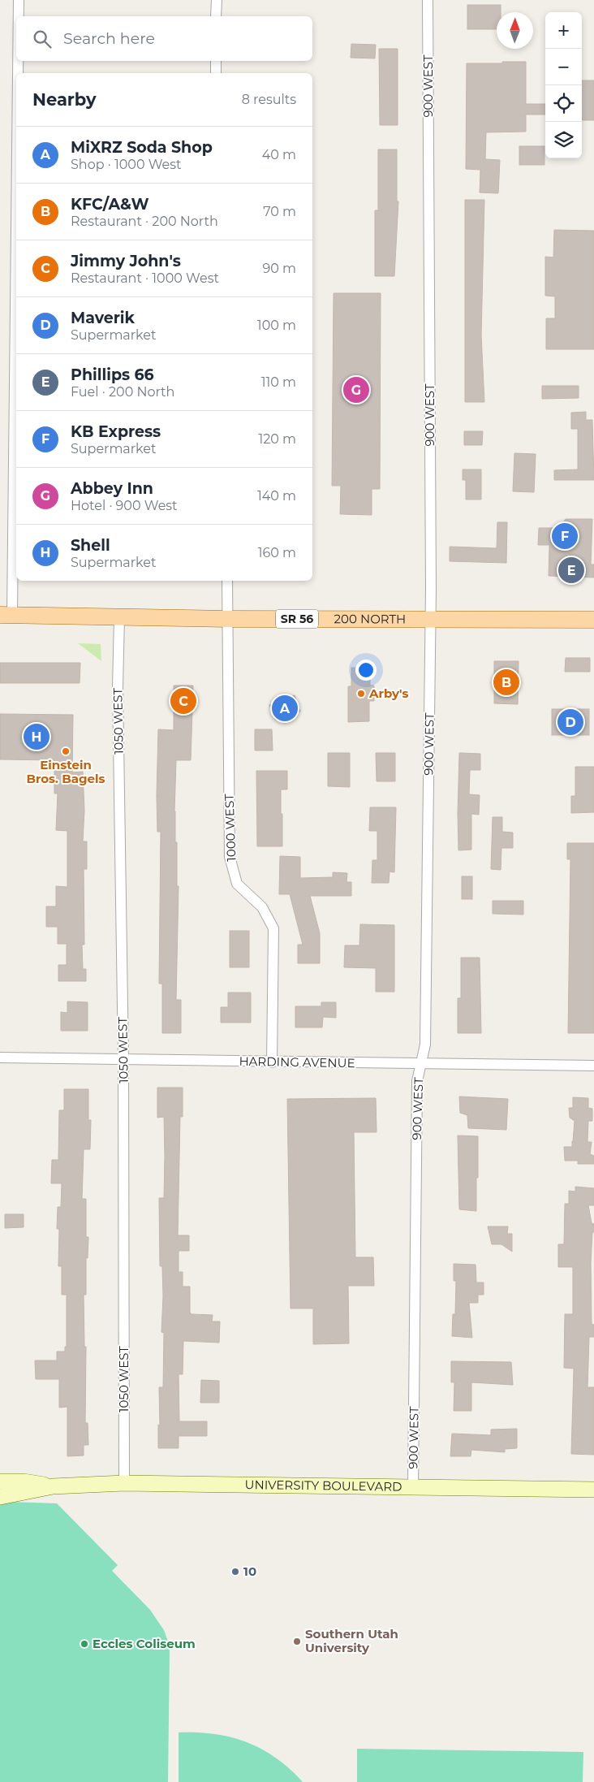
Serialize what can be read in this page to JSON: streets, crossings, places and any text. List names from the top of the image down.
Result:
{
  "streets": {
    "main road": ["SR 56", "200 NORTH", "UNIVERSITY BOULEVARD"],
    "street": [
      "900 WEST",
      "1050 WEST",
      "1000 WEST",
      "HARDING AVENUE"
    ]
  },
  "crossings": [
    ["900 WEST", "200 NORTH"],
    ["900 WEST", "HARDING AVENUE"],
    ["900 WEST", "UNIVERSITY BOULEVARD"],
    ["200 NORTH", "1050 WEST"],
    ["200 NORTH", "1000 WEST"],
    ["1050 WEST", "HARDING AVENUE"],
    ["1050 WEST", "UNIVERSITY BOULEVARD"],
    ["1000 WEST", "HARDING AVENUE"]
  ],
  "places": [
    "Arby's",
    "Einstein Bros. Bagels",
    "10",
    "Southern Utah University",
    "Eccles Coliseum"
  ],
  "north": "top",
  "page": {
    "map_buttons": ["+", "−"],
    "search": "Search here",
    "heading": ["Nearby", "8 results"],
    "list": [
      {
        "mark": "A",
        "name": "MiXRZ Soda Shop",
        "note": "Shop · 1000 West",
        "value": "40 m"
      },
      {
        "mark": "B",
        "name": "KFC/A&W",
        "note": "Restaurant · 200 North",
        "value": "70 m"
      },
      {
        "mark": "C",
        "name": "Jimmy John's",
        "note": "Restaurant · 1000 West",
        "value": "90 m"
      },
      {
        "mark": "D",
        "name": "Maverik",
        "note": "Supermarket",
        "value": "100 m"
      },
      {
        "mark": "E",
        "name": "Phillips 66",
        "note": "Fuel · 200 North",
        "value": "110 m"
      },
      {
        "mark": "F",
        "name": "KB Express",
        "note": "Supermarket",
        "value": "120 m"
      },
      {
        "mark": "G",
        "name": "Abbey Inn",
        "note": "Hotel · 900 West",
        "value": "140 m"
      },
      {
        "mark": "H",
        "name": "Shell",
        "note": "Supermarket",
        "value": "160 m"
      }
    ],
    "pins": [
      "G",
      "F",
      "E",
      "B",
      "C",
      "A",
      "D",
      "H"
    ]
  }
}
